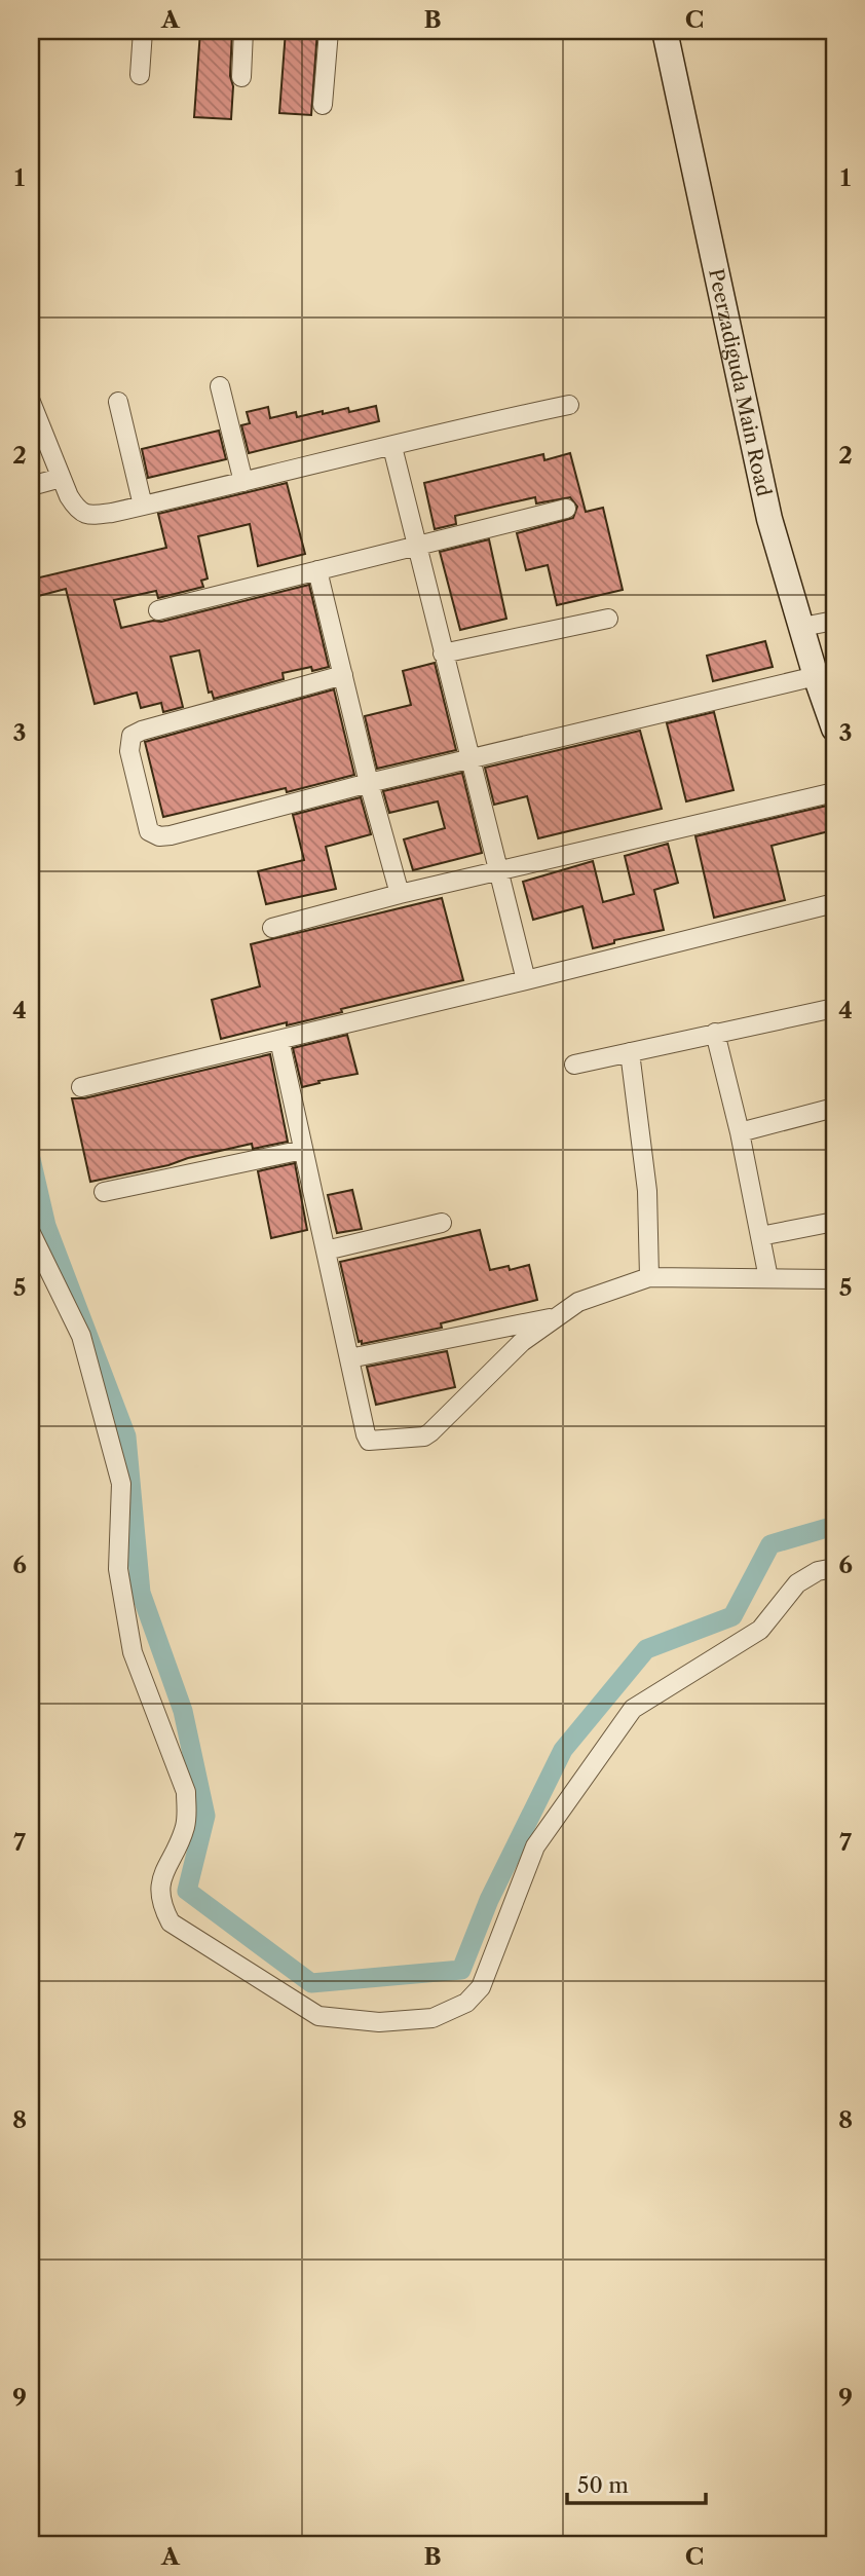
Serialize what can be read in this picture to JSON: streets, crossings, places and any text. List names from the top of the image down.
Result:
{
  "streets": {
    "street": ["Peerzadiguda Main Road"]
  },
  "scale_bar": "50 m",
  "grid": {
    "columns": ["A", "B", "C"],
    "rows": [
      "1",
      "2",
      "3",
      "4",
      "5",
      "6",
      "7",
      "8",
      "9"
    ]
  }
}
